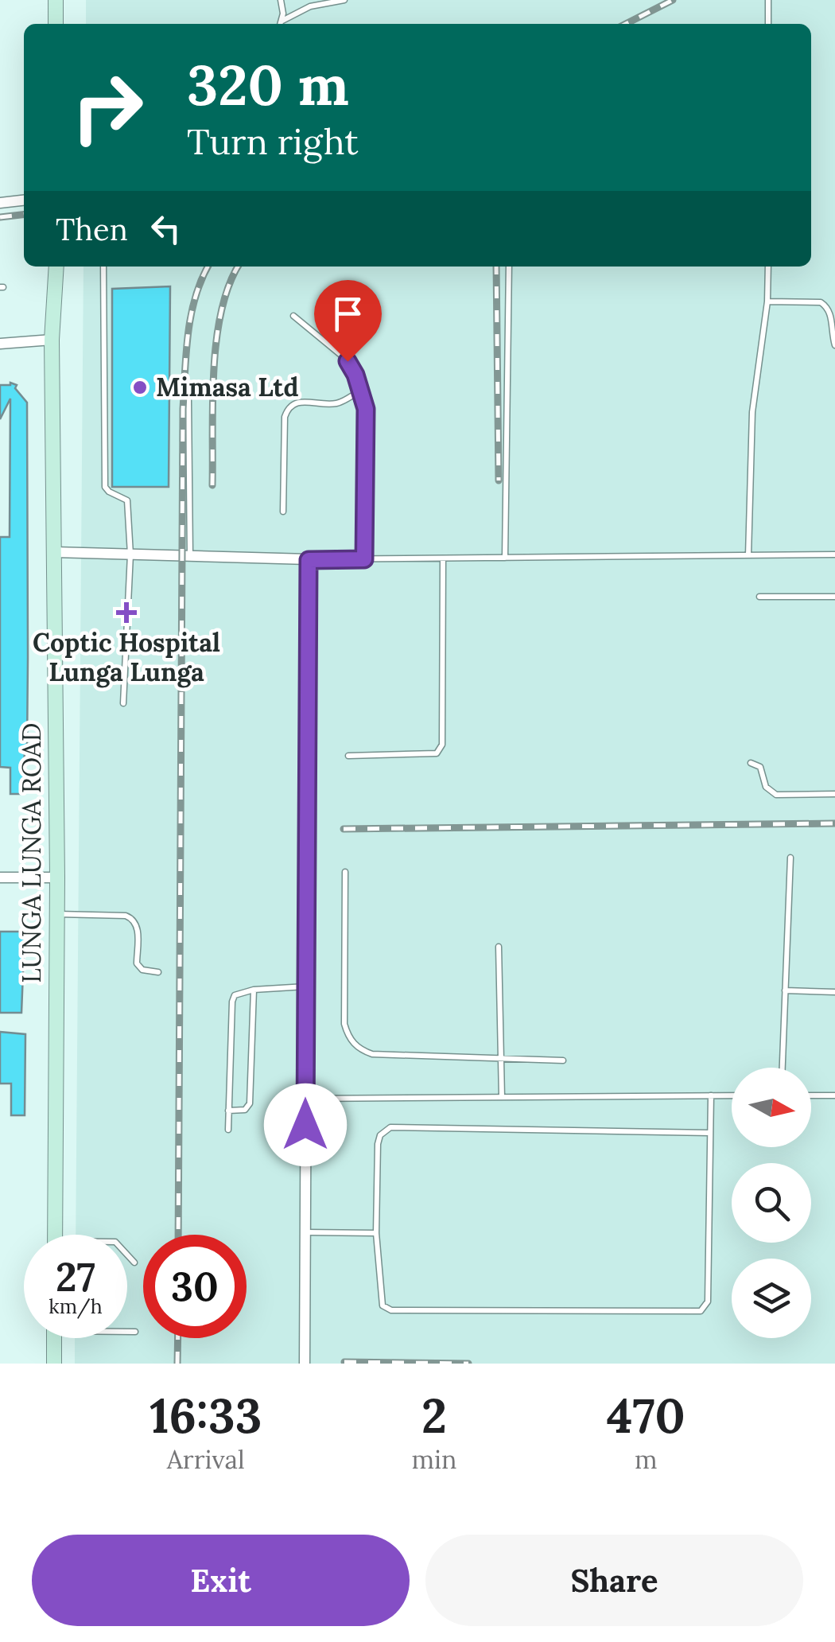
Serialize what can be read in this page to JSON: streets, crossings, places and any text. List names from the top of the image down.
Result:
{
  "streets": {
    "main road": ["LUNGA LUNGA ROAD"]
  },
  "places": {
    "other": ["Mimasa Ltd"],
    "health": ["Coptic Hospital Lunga Lunga"]
  },
  "north": "right",
  "page": {
    "turn": ["320 m", "Turn right"],
    "then": "Then",
    "speed": "27 km/h",
    "limit": "30",
    "eta": [
      "16:33",
      "Arrival",
      "2",
      "min",
      "470",
      "m"
    ],
    "buttons": ["Exit", "Share"]
  }
}
